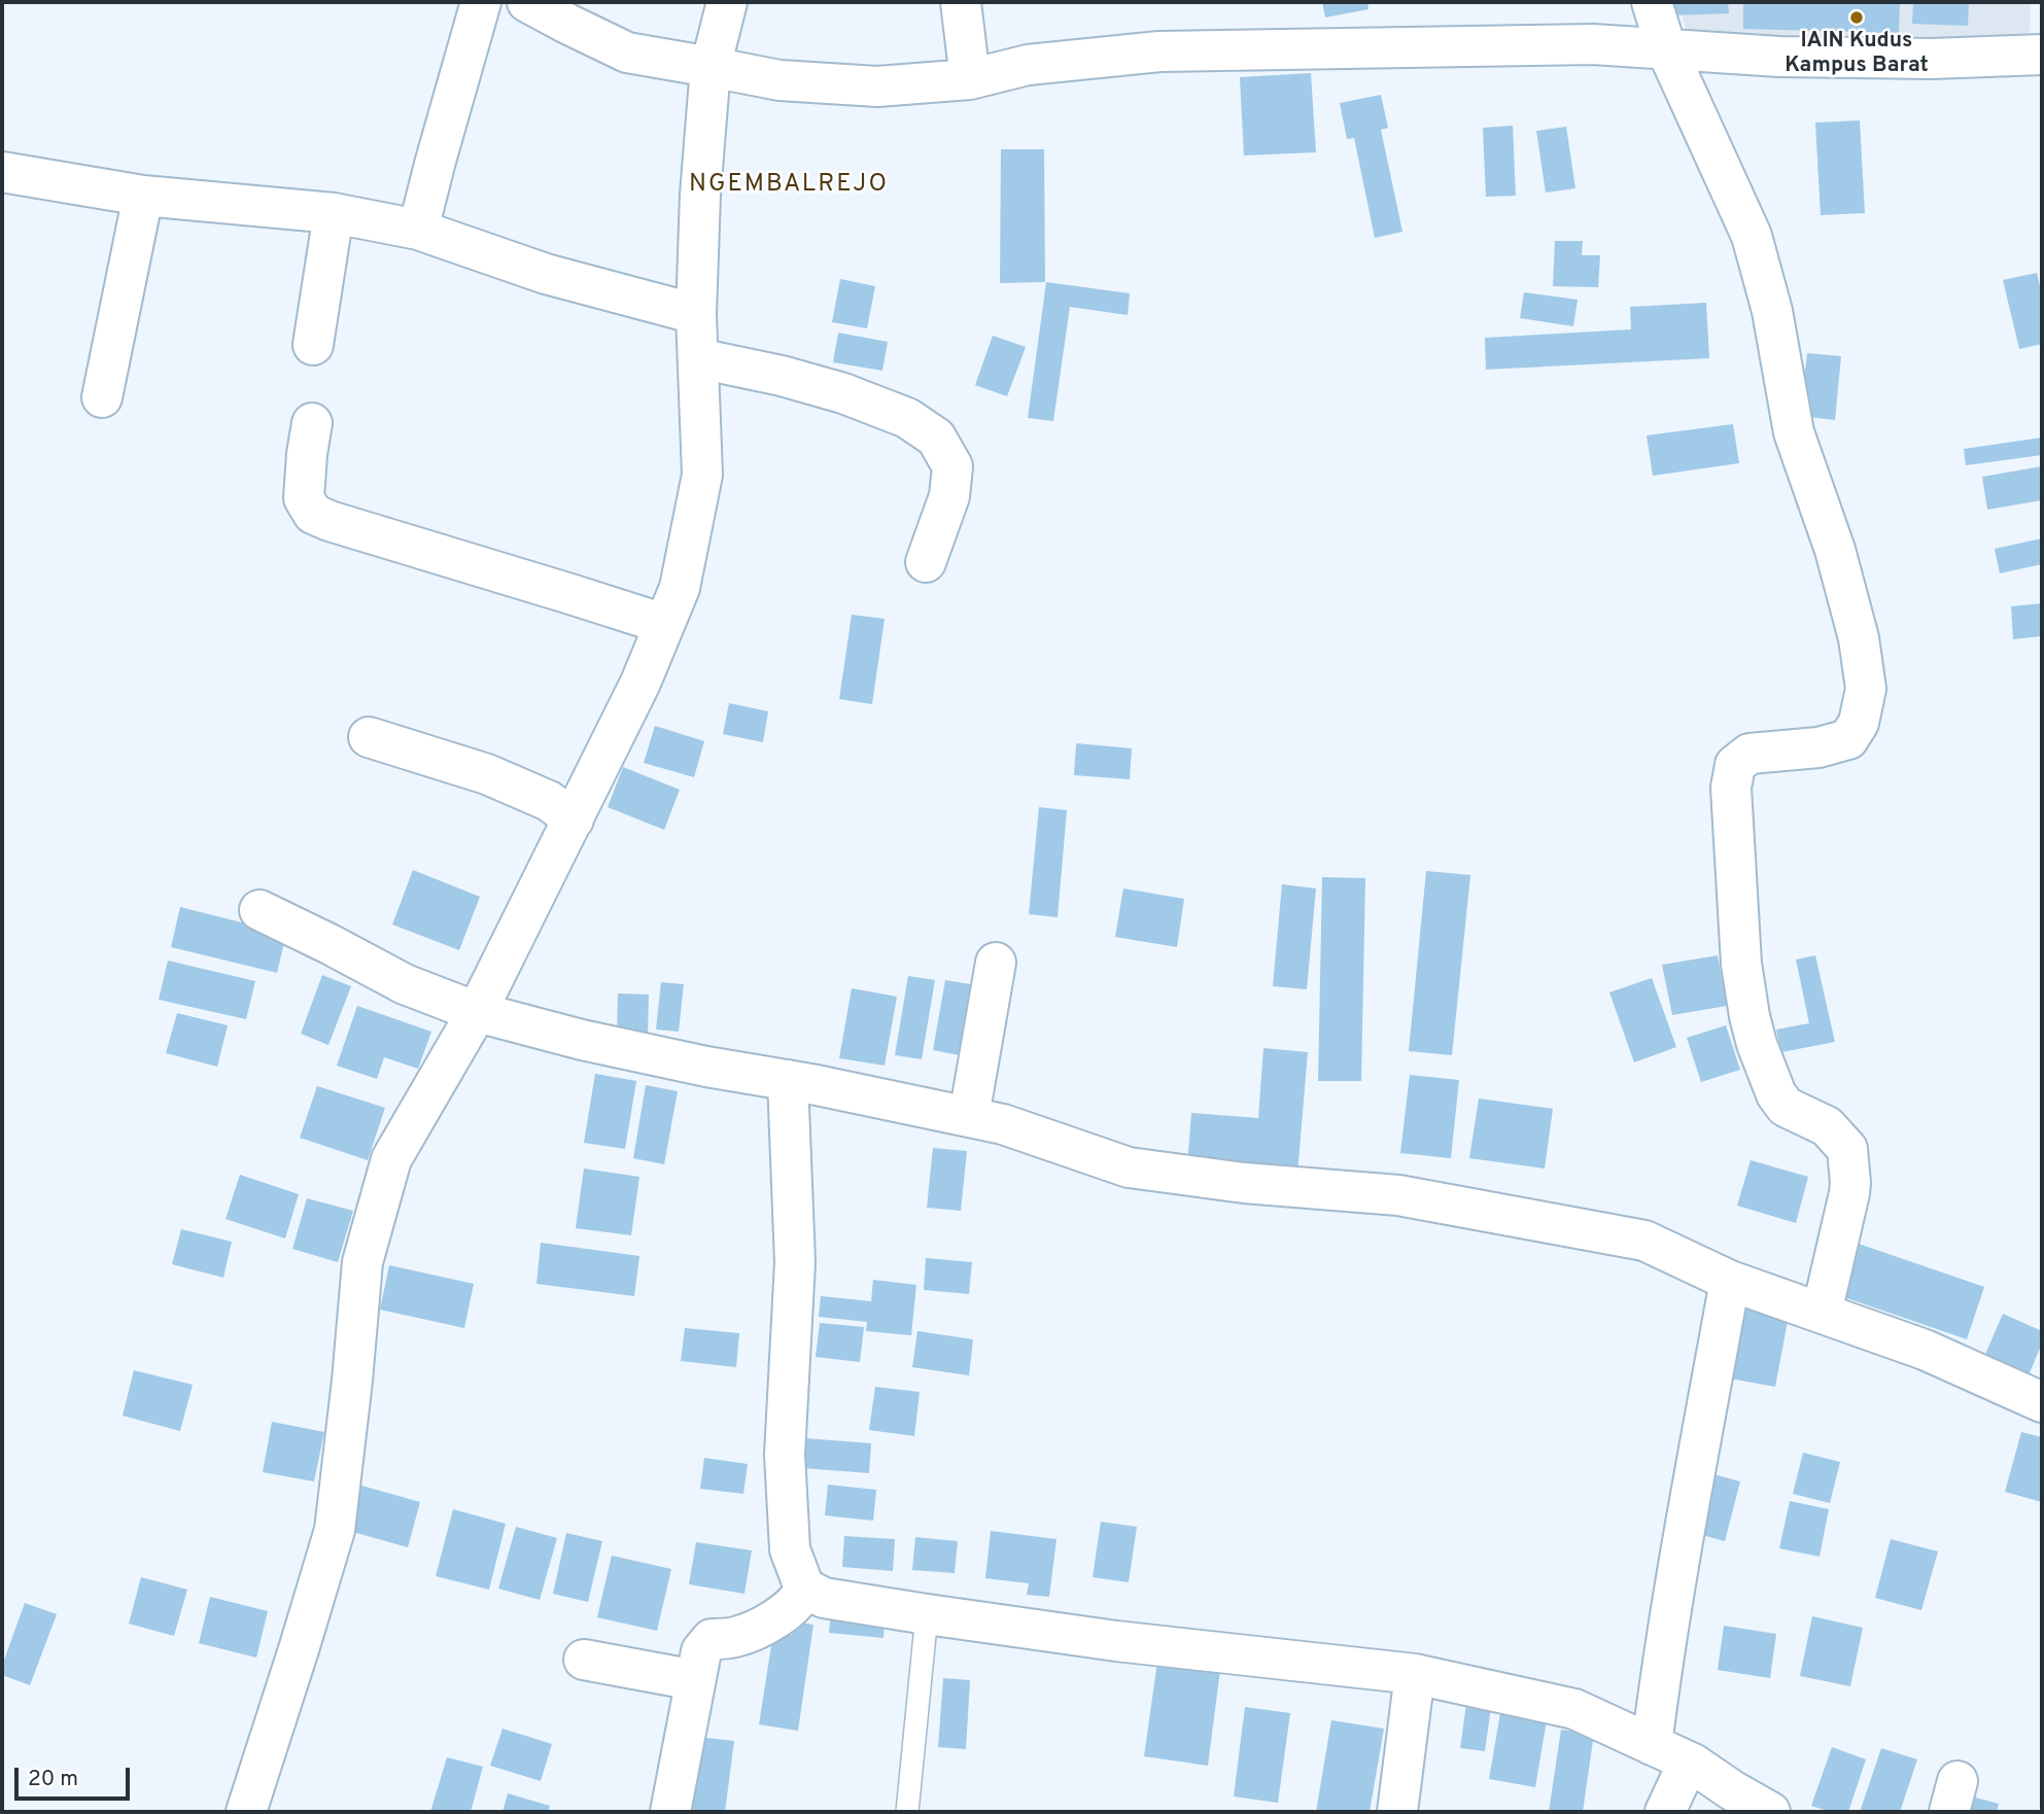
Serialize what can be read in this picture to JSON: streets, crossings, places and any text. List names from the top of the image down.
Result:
{
  "districts": ["NGEMBALREJO"],
  "places": ["IAIN Kudus Kampus Barat"],
  "scale_bar": "20 m"
}
